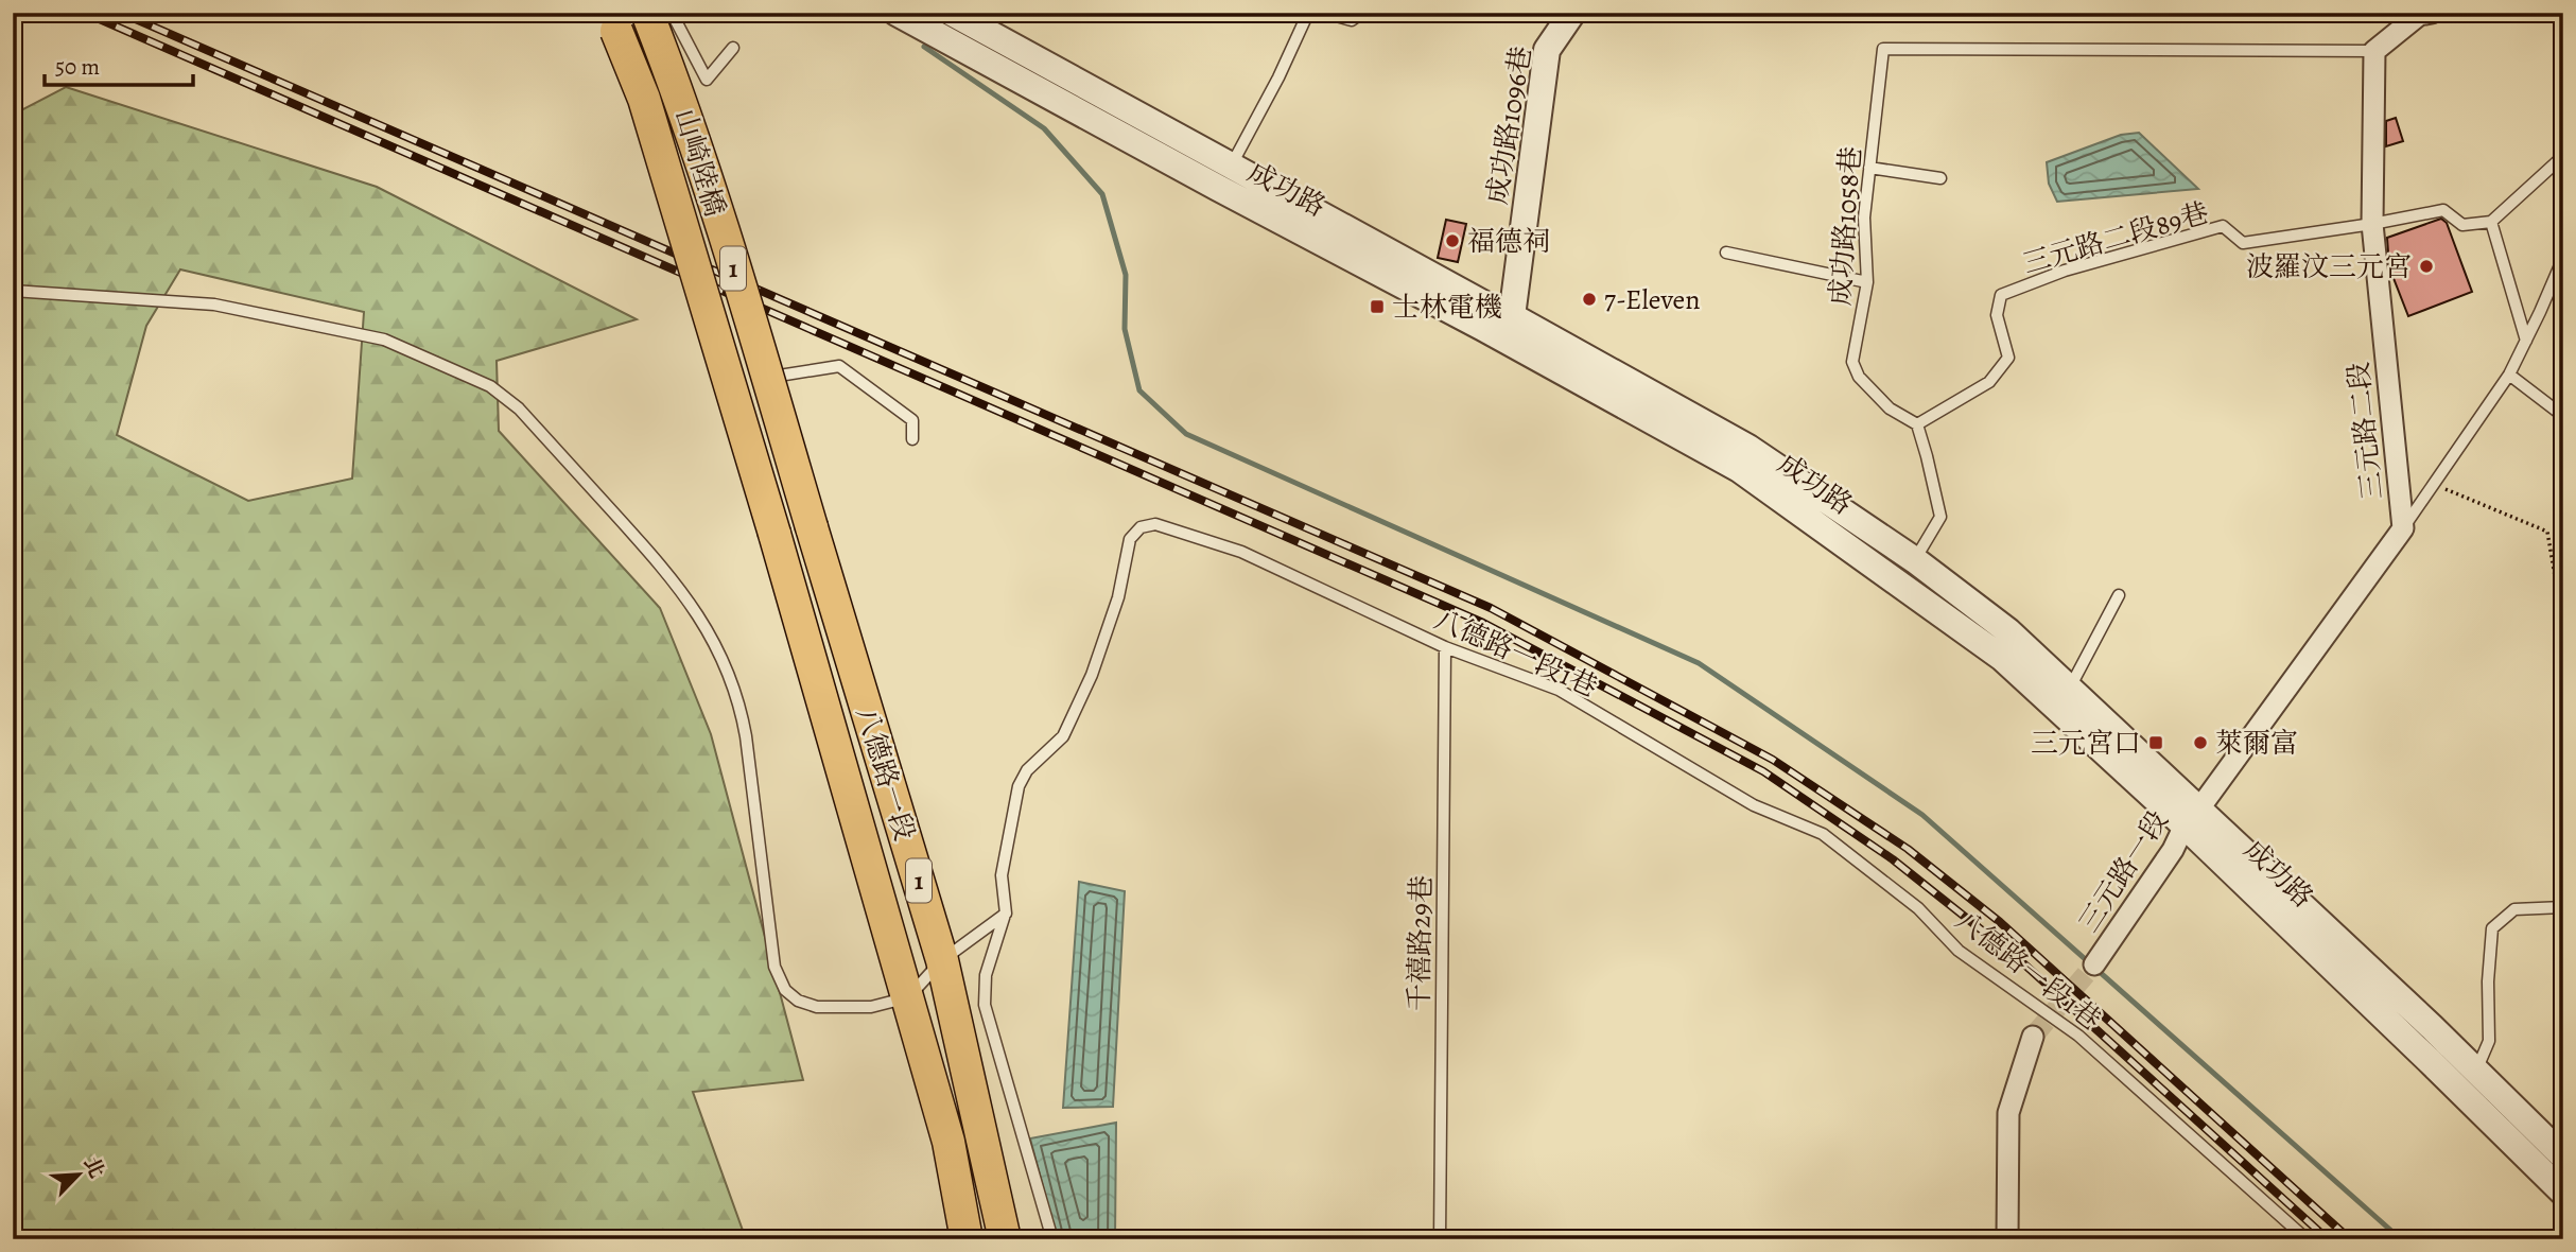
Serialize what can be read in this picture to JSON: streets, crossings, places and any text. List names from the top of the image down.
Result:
{
  "streets": {
    "main road": ["山崎陸橋", "1", "八德路一段"],
    "street": [
      "成功路1096巷",
      "成功路",
      "三元路二段",
      "三元路一段"
    ],
    "lane": [
      "成功路1058巷",
      "三元路二段89巷",
      "八德路一段1巷",
      "千禧路29巷"
    ]
  },
  "crossings": [
    ["成功路1096巷", "成功路"],
    ["山崎陸橋", "八德路一段"],
    ["成功路", "三元路二段"],
    ["成功路", "三元路一段"],
    ["成功路1058巷", "三元路二段89巷"],
    ["成功路1058巷", "三元路二段"],
    ["三元路二段89巷", "三元路二段"],
    ["三元路二段", "三元路一段"],
    ["八德路一段1巷", "千禧路29巷"]
  ],
  "places": {
    "other": [
      "福德祠",
      "波羅汶三元宮",
      "7-Eleven",
      "萊爾富"
    ],
    "transit": ["士林電機", "三元宮口"]
  },
  "scale_bar": "50 m",
  "north": "top right"
}
